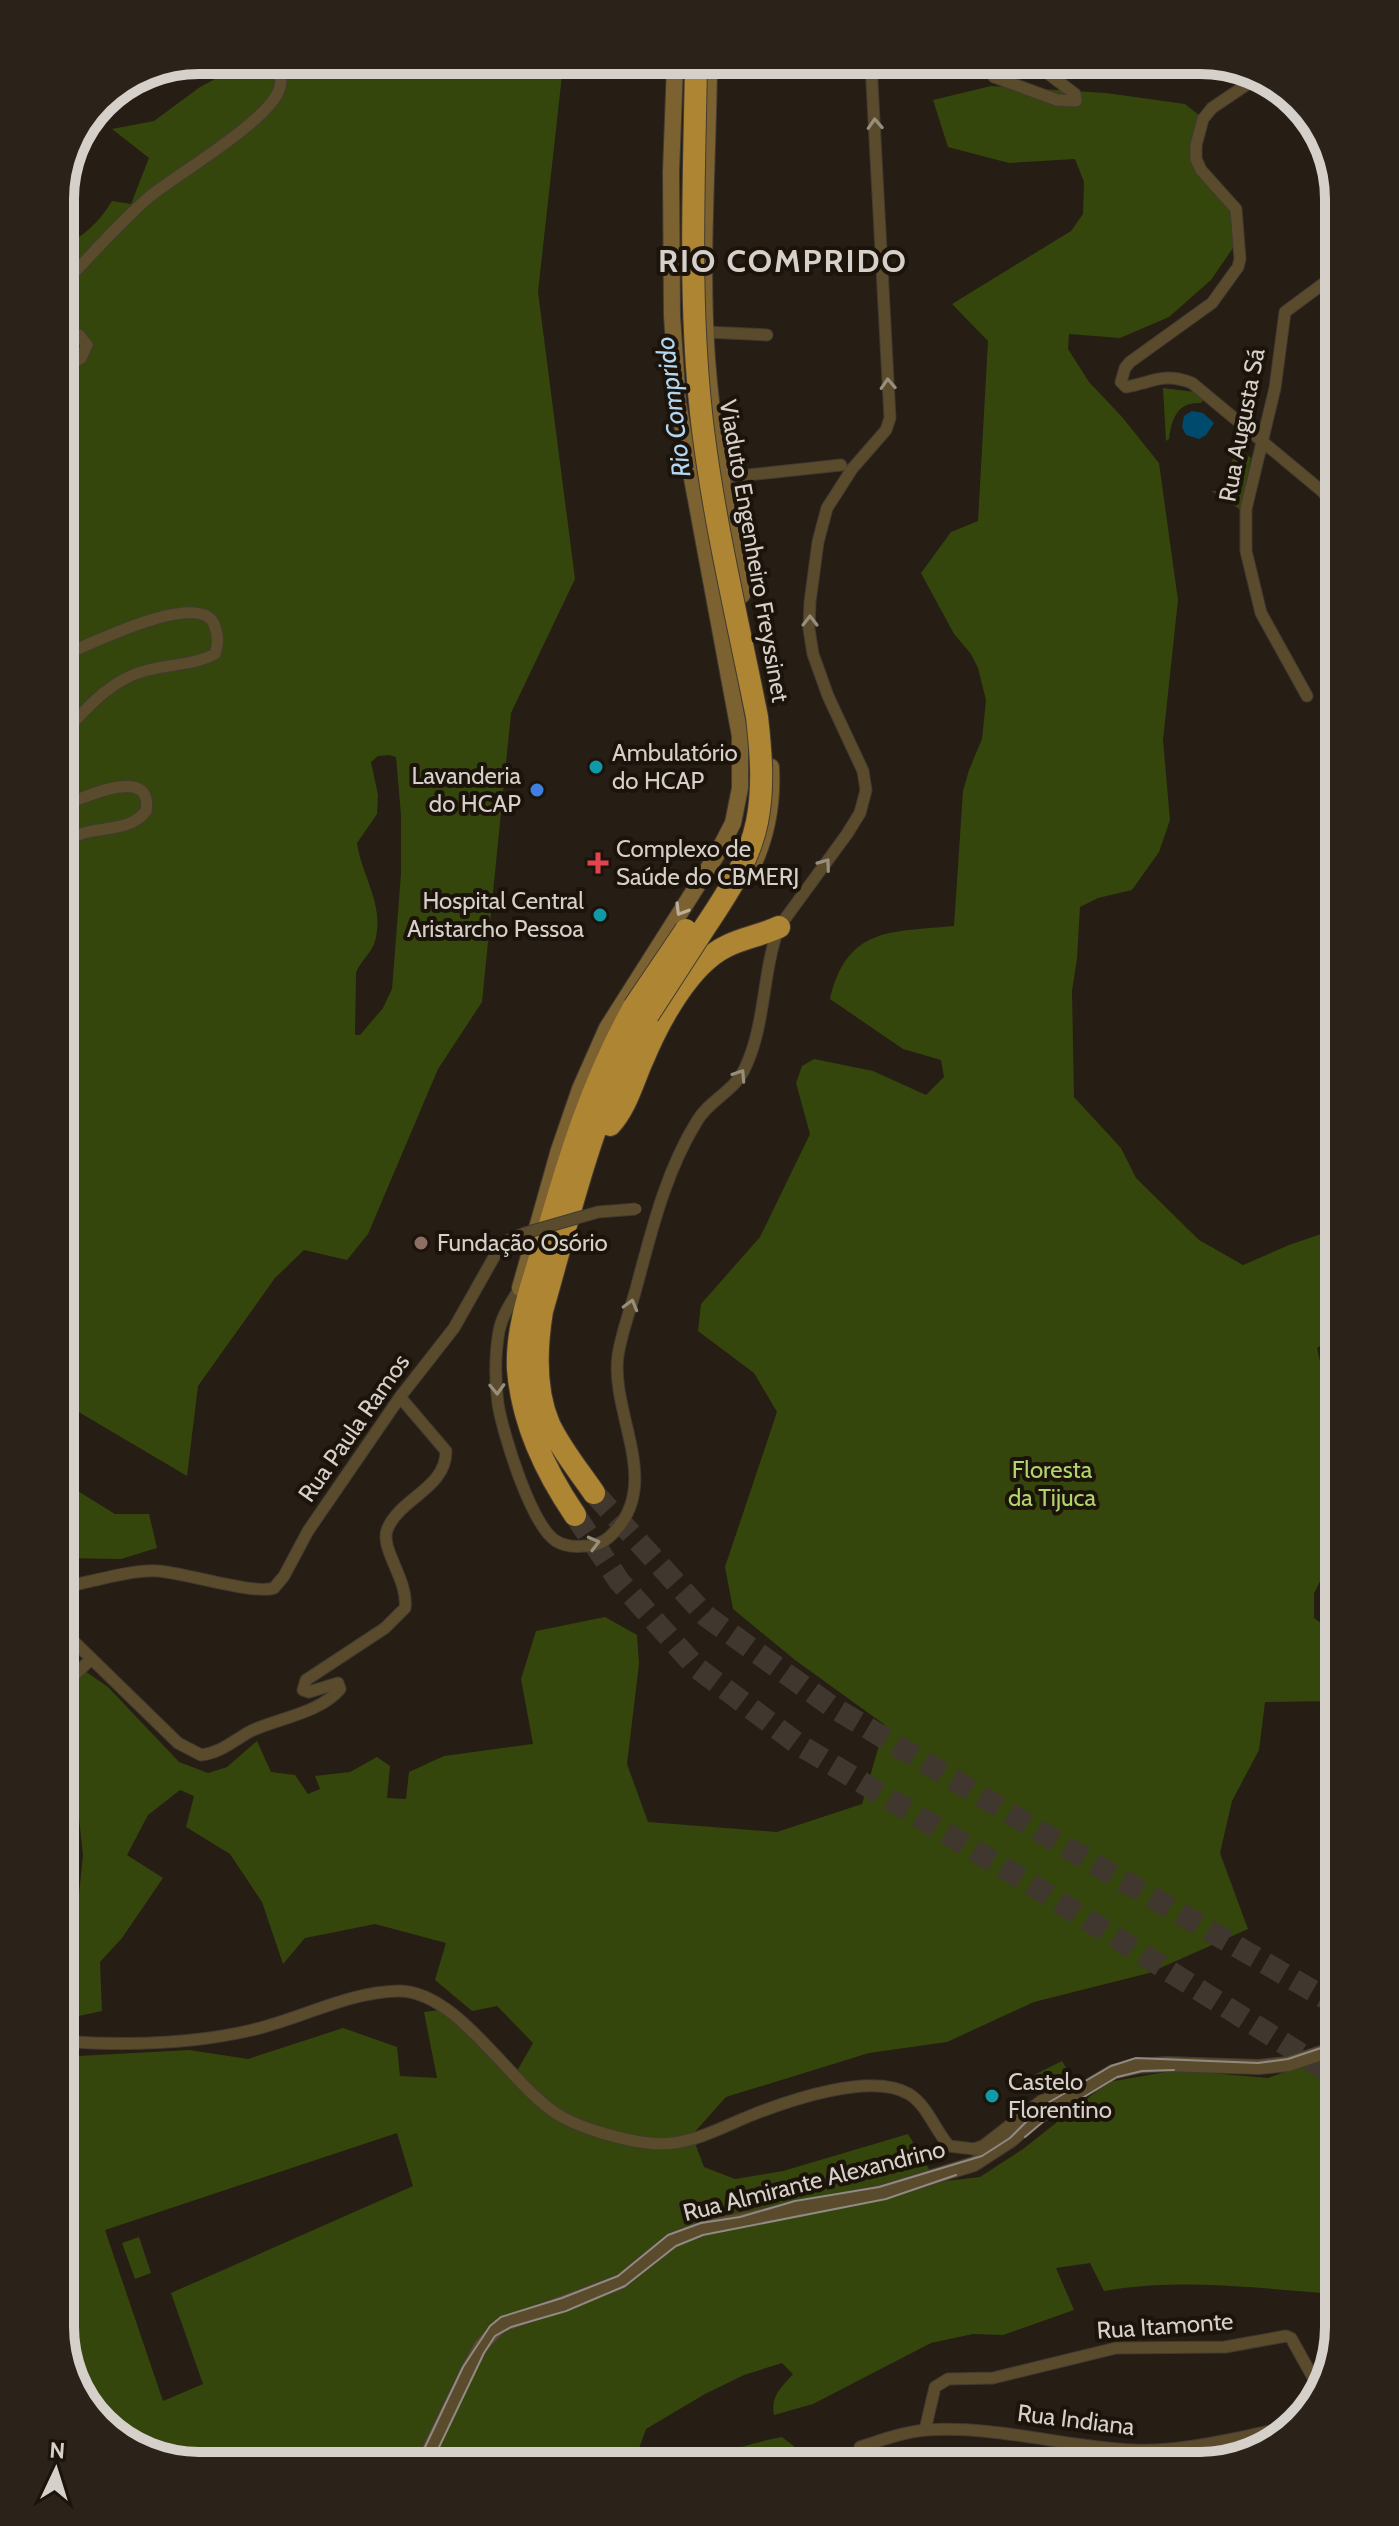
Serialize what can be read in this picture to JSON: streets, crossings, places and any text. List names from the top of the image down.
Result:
{
  "streets": {
    "highway": ["Viaduto Engenheiro Freyssinet"],
    "street": [
      "Rua Augusta Sá",
      "Rua Paula Ramos",
      "Rua Almirante Alexandrino",
      "Rua Itamonte",
      "Rua Indiana"
    ]
  },
  "crossings": [
    ["Rua Itamonte", "Rua Indiana"]
  ],
  "districts": ["RIO COMPRIDO"],
  "water": ["Rio Comprido"],
  "parks": ["Floresta da Tijuca"],
  "places": {
    "other": [
      "Ambulatório do HCAP",
      "Lavanderia do HCAP",
      "Hospital Central Aristarcho Pessoa",
      "Fundação Osório",
      "Castelo Florentino"
    ],
    "health": ["Complexo de Saúde do CBMERJ"]
  },
  "north": "top"
}
